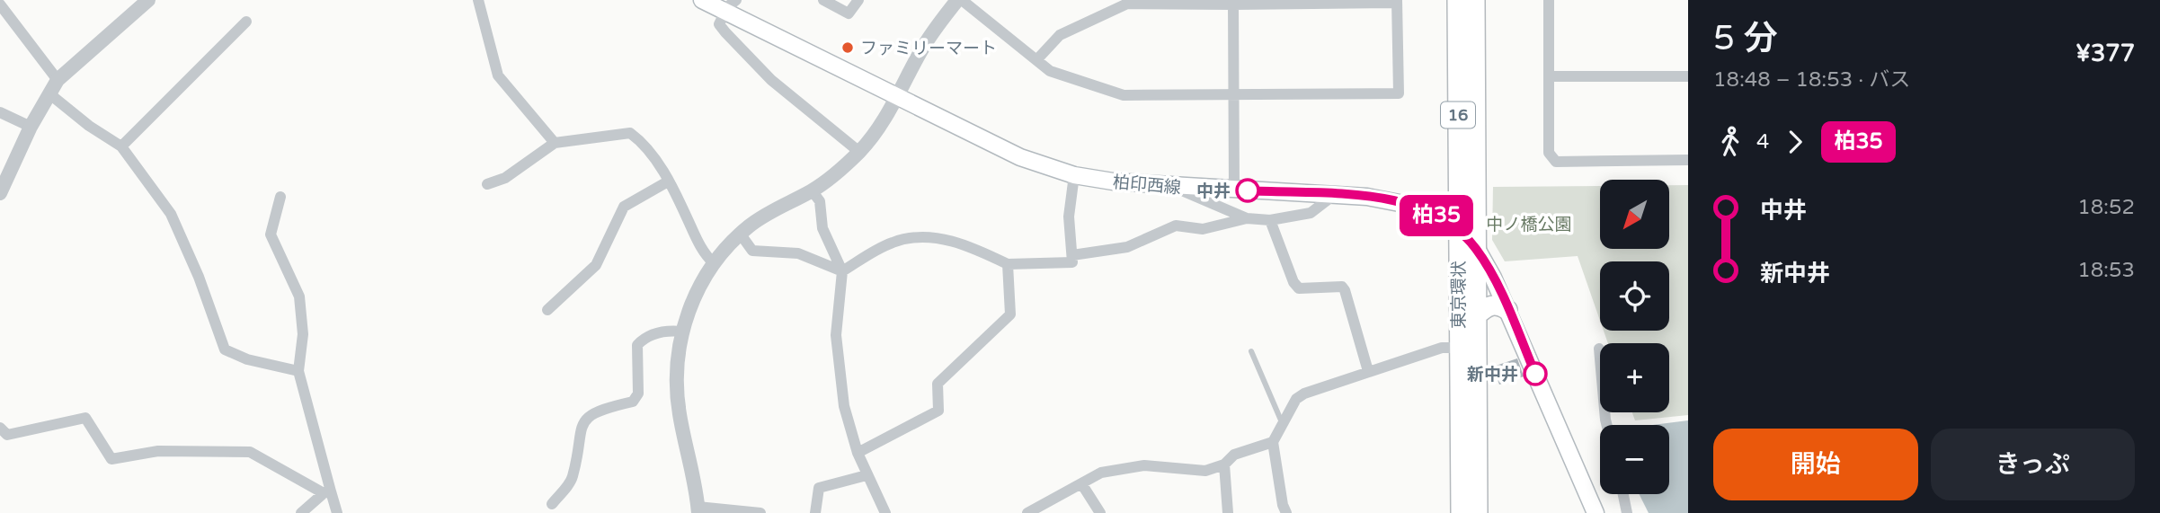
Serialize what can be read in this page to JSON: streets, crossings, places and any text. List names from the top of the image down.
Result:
{
  "streets": {
    "highway": ["16", "東京環状"],
    "main road": ["柏印西線"]
  },
  "crossings": [
    ["柏印西線", "東京環状"]
  ],
  "parks": ["中ノ橋公園"],
  "places": ["ファミリーマート", "中井", "新中井"],
  "lines": ["bus line 柏35"],
  "north": "bottom left",
  "page": {
    "on_map": "柏35",
    "heading": ["5 分", "18:48 – 18:53 · バス", "¥377"],
    "legs": ["4", "柏35"],
    "list": [
      {
        "name": "中井",
        "value": "18:52"
      },
      {
        "name": "新中井",
        "value": "18:53"
      }
    ],
    "map_buttons": ["+", "−"],
    "buttons": ["開始", "きっぷ"]
  }
}
